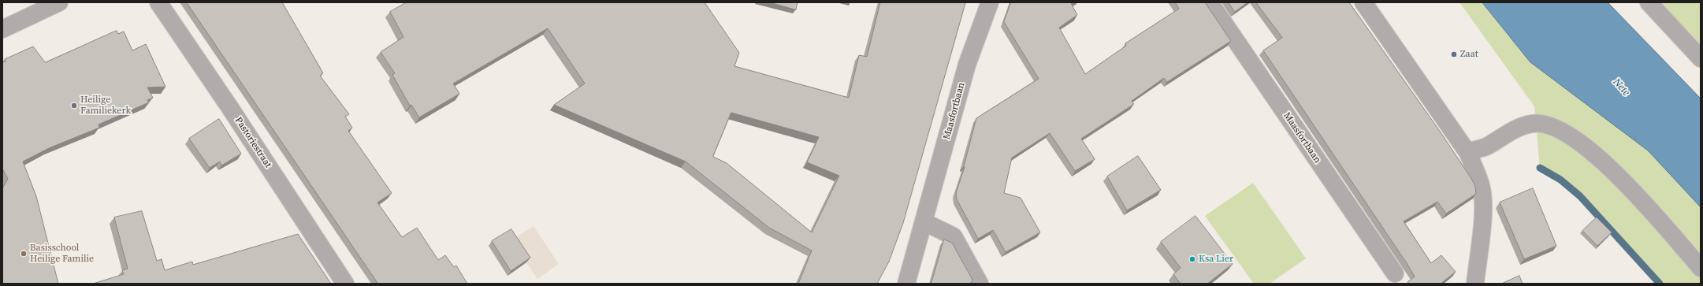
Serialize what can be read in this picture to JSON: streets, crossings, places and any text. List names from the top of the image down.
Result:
{
  "streets": {
    "street": ["Maasfortbaan", "Pastoriestraat"]
  },
  "water": ["Nete"],
  "places": [
    "Zaat",
    "Heilige Familiekerk",
    "Basisschool Heilige Familie",
    "Ksa Lier"
  ]
}
